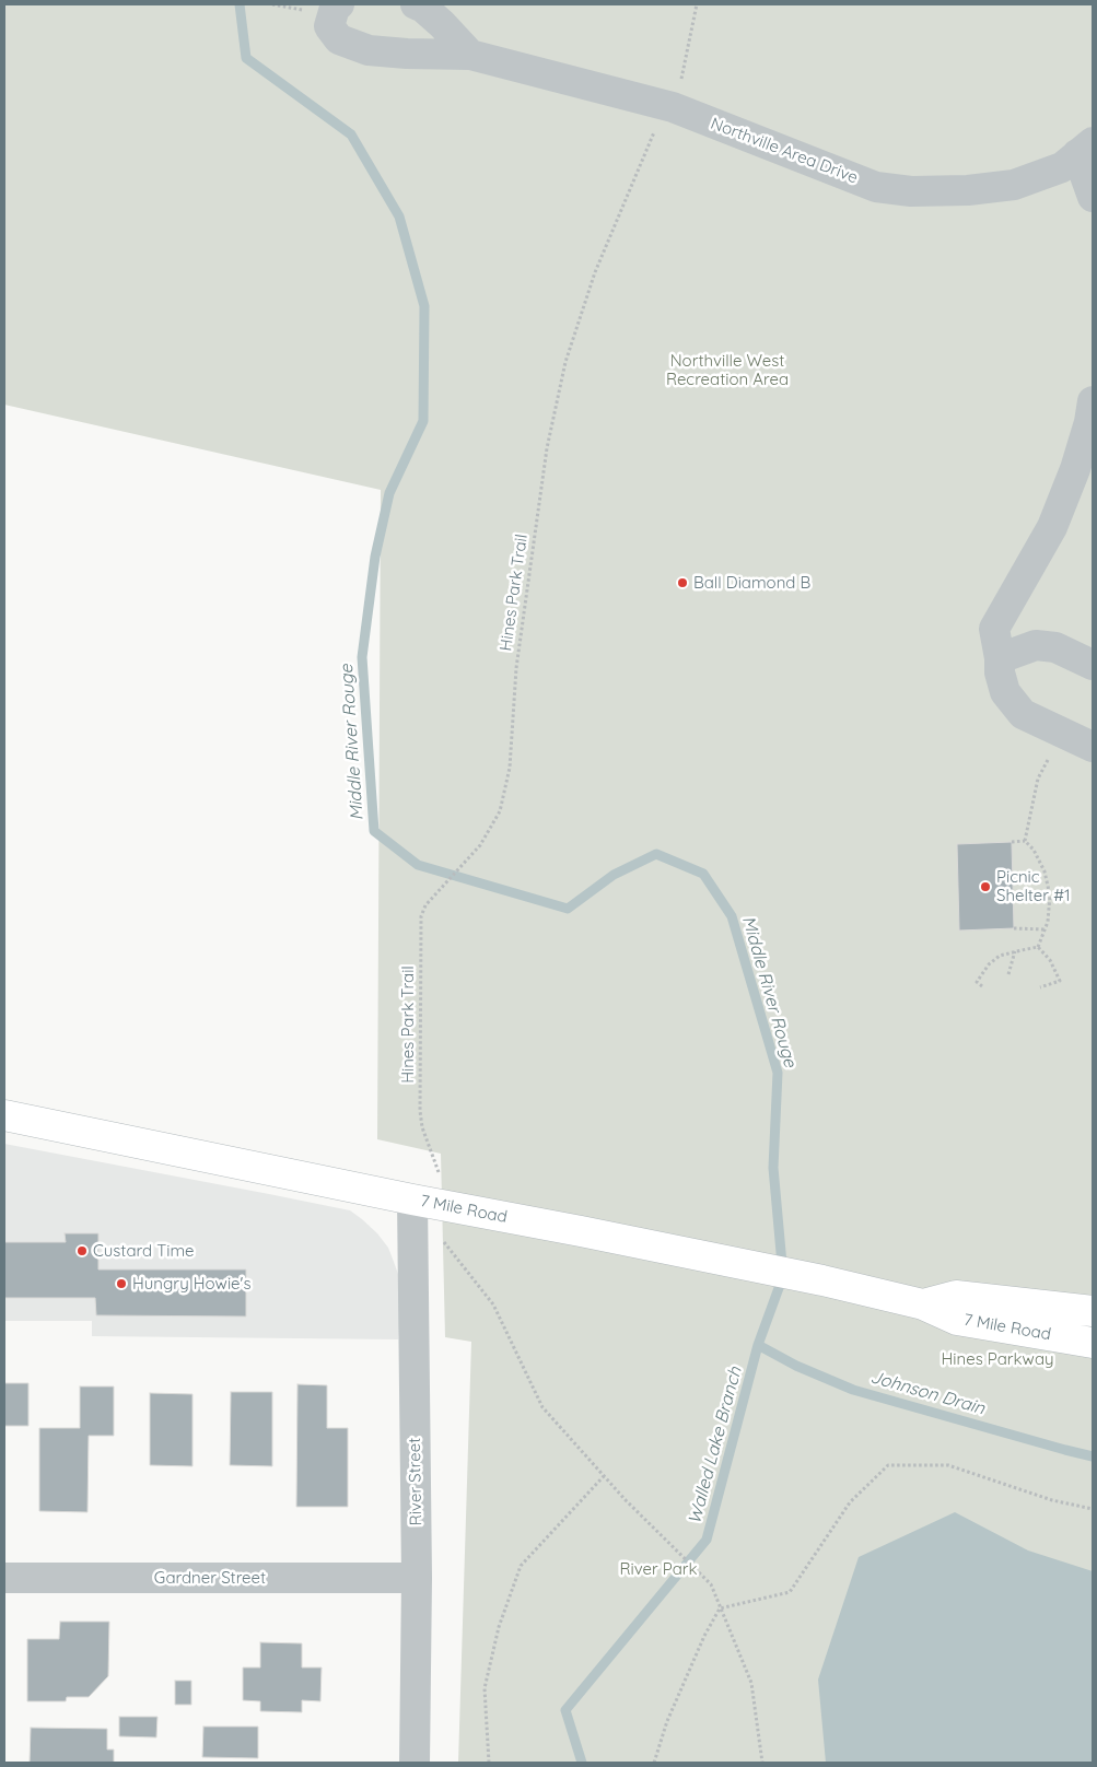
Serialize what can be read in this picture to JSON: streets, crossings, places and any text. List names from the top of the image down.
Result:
{
  "streets": {
    "street": [
      "Northville Area Drive",
      "7 Mile Road",
      "River Street",
      "Gardner Street"
    ],
    "path": ["Hines Park Trail"]
  },
  "crossings": [
    ["Northville Area Drive", "Hines Park Trail"],
    ["7 Mile Road", "River Street"],
    ["River Street", "Gardner Street"]
  ],
  "water": ["Middle River Rouge", "Johnson Drain", "Walled Lake Branch"],
  "parks": ["Northville West Recreation Area", "Hines Parkway", "River Park"],
  "places": [
    "Ball Diamond B",
    "Picnic Shelter #1",
    "Custard Time",
    "Hungry Howie's"
  ]
}
